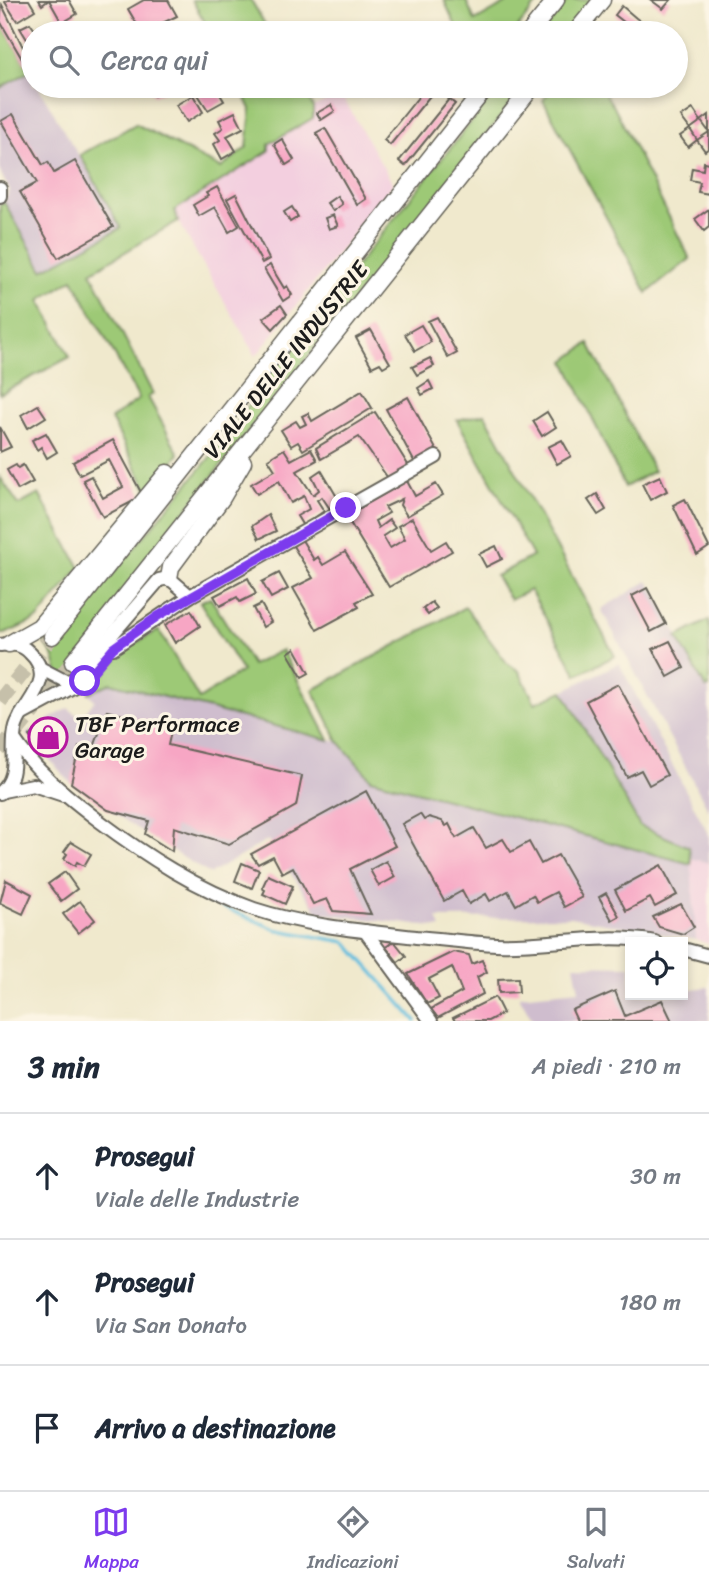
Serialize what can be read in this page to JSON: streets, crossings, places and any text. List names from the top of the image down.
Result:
{
  "streets": {
    "main road": ["VIALE DELLE INDUSTRIE"]
  },
  "places": {
    "shop": ["TBF Performace Garage"]
  },
  "page": {
    "search": "Cerca qui",
    "heading": ["3 min", "A piedi · 210 m"],
    "list": [
      ["Prosegui", "Viale delle Industrie", "30 m"],
      ["Prosegui", "Via San Donato", "180 m"],
      "Arrivo a destinazione"
    ],
    "nav": ["Mappa", "Indicazioni", "Salvati"]
  }
}
